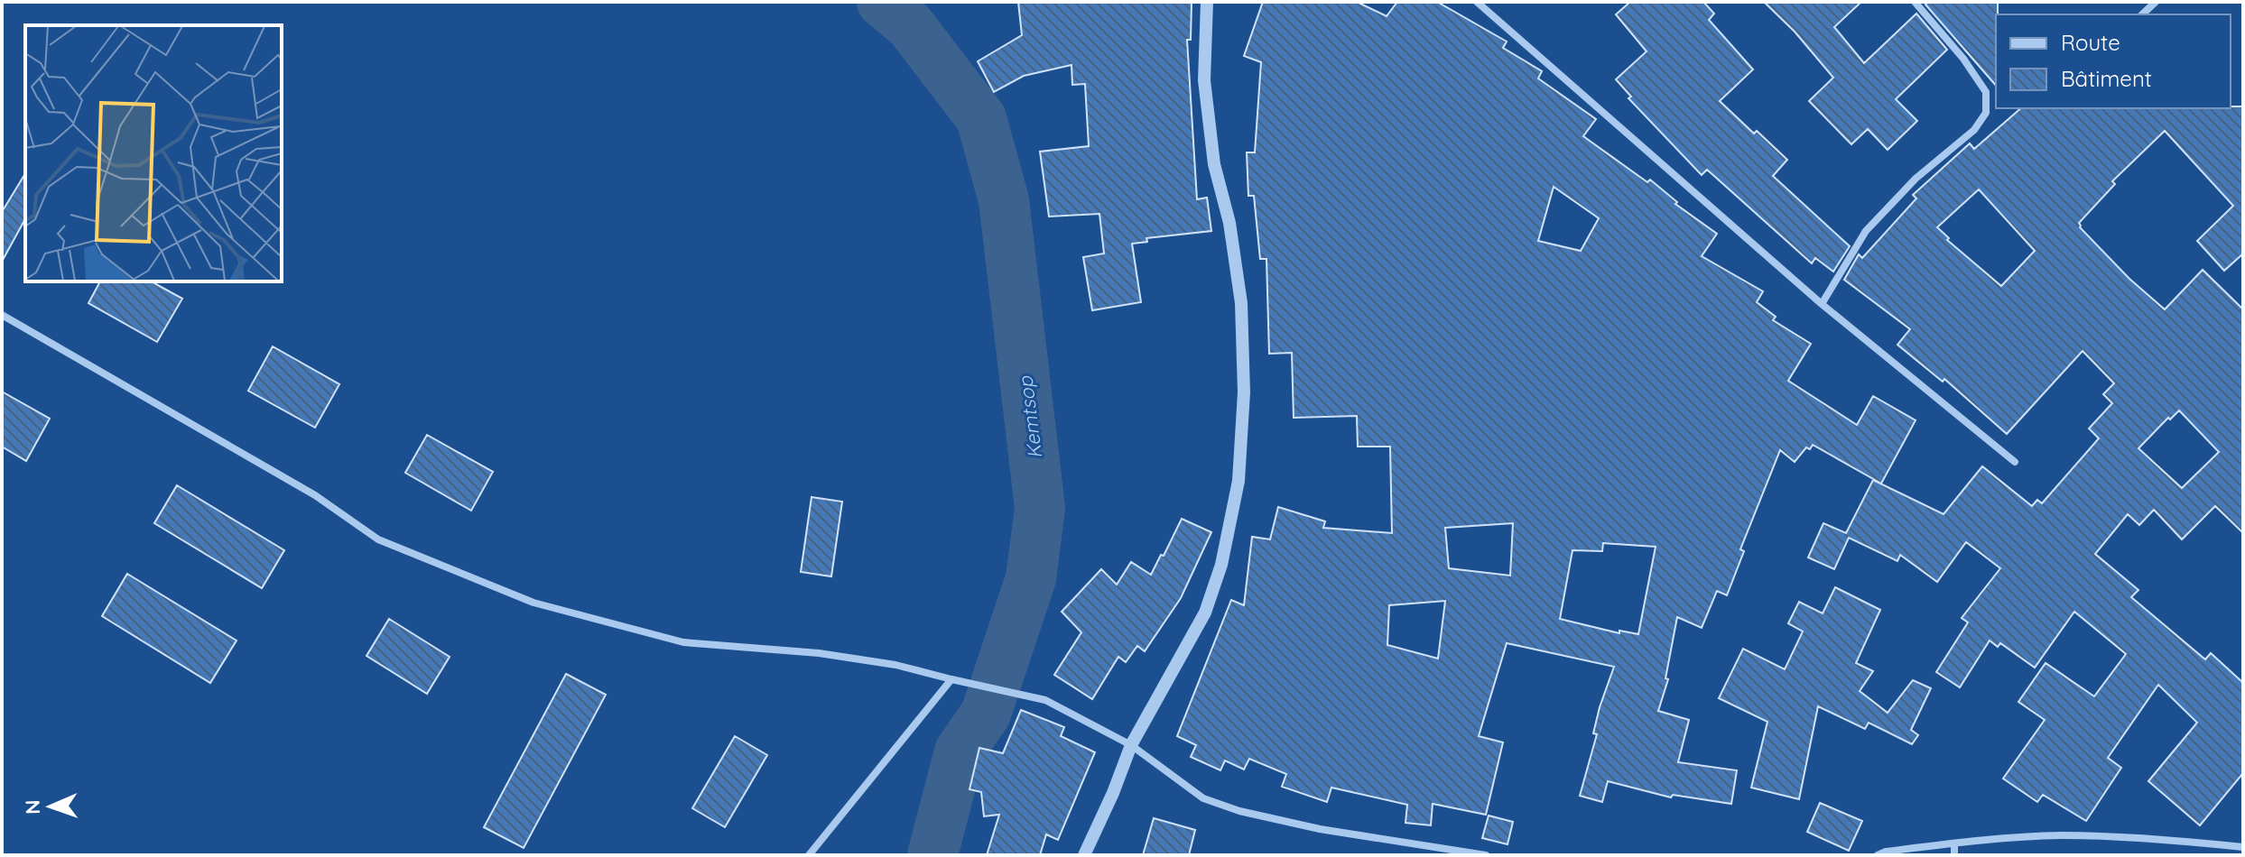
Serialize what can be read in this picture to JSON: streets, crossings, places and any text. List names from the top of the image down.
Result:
{
  "water": ["Kemtsop"],
  "legend": ["Route", "Bâtiment"],
  "north": "left"
}
